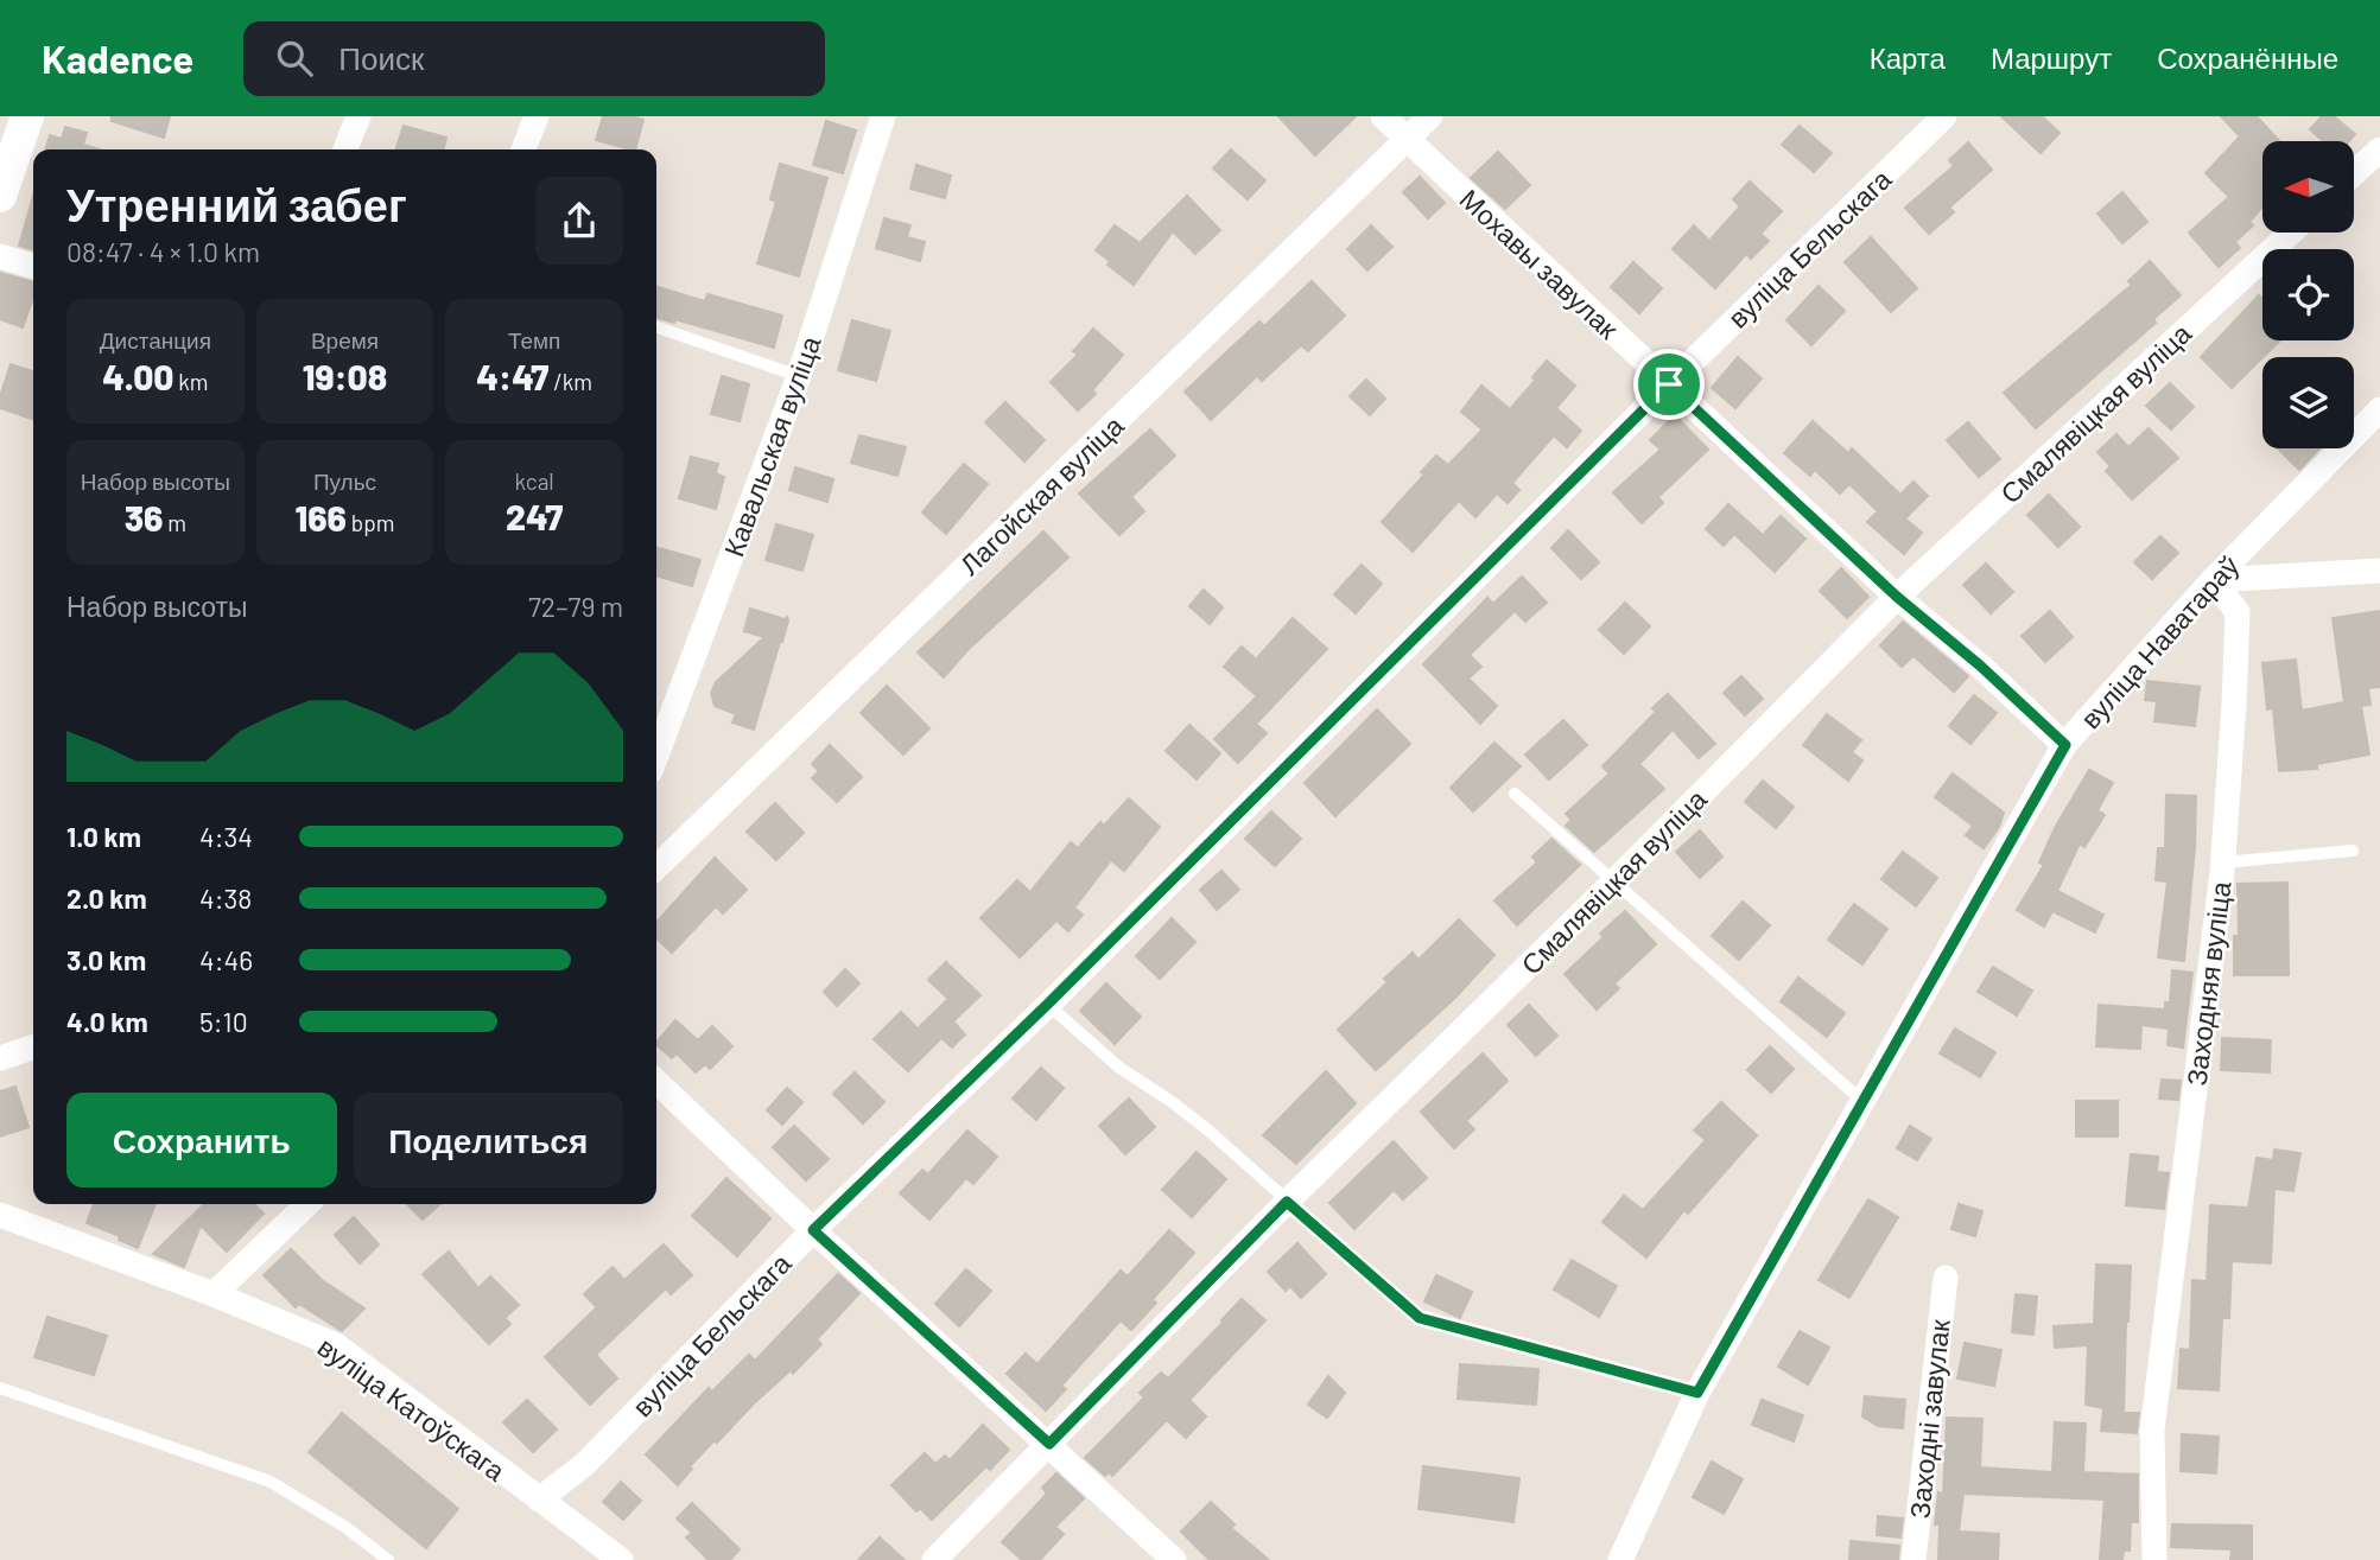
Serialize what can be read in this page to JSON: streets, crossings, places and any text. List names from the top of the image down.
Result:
{
  "streets": {
    "street": [
      "вуліца Бельскага",
      "Мохавы завулак",
      "Смалявіцкая вуліца",
      "Кавальская вуліца",
      "Лагойская вуліца",
      "вуліца Наватараў",
      "Заходняя вуліца",
      "вуліца Катоўскага",
      "Заходні завулак"
    ]
  },
  "crossings": [
    ["вуліца Бельскага", "Мохавы завулак"],
    ["вуліца Бельскага", "вуліца Катоўскага"],
    ["Мохавы завулак", "Смалявіцкая вуліца"],
    ["Мохавы завулак", "Лагойская вуліца"],
    ["Мохавы завулак", "вуліца Наватараў"],
    ["вуліца Наватараў", "Заходняя вуліца"]
  ],
  "north": "left",
  "page": {
    "header": "Kadence",
    "search": "Поиск",
    "nav": ["Карта", "Маршрут", "Сохранённые"],
    "heading": ["Утренний забег", "08:47 · 4 × 1.0 km"],
    "stats": [
      ["Дистанция", "4.00 km"],
      ["Время", "19:08"],
      ["Темп", "4:47 /km"],
      ["Набор высоты", "36 m"],
      ["Пульс", "166 bpm"],
      ["kcal", "247"]
    ],
    "chart": ["Набор высоты", "72–79 m"],
    "list": [
      {
        "name": "1.0 km",
        "note": "4:34"
      },
      {
        "name": "2.0 km",
        "note": "4:38"
      },
      {
        "name": "3.0 km",
        "note": "4:46"
      },
      {
        "name": "4.0 km",
        "note": "5:10"
      }
    ],
    "buttons": ["Сохранить", "Поделиться"]
  }
}
